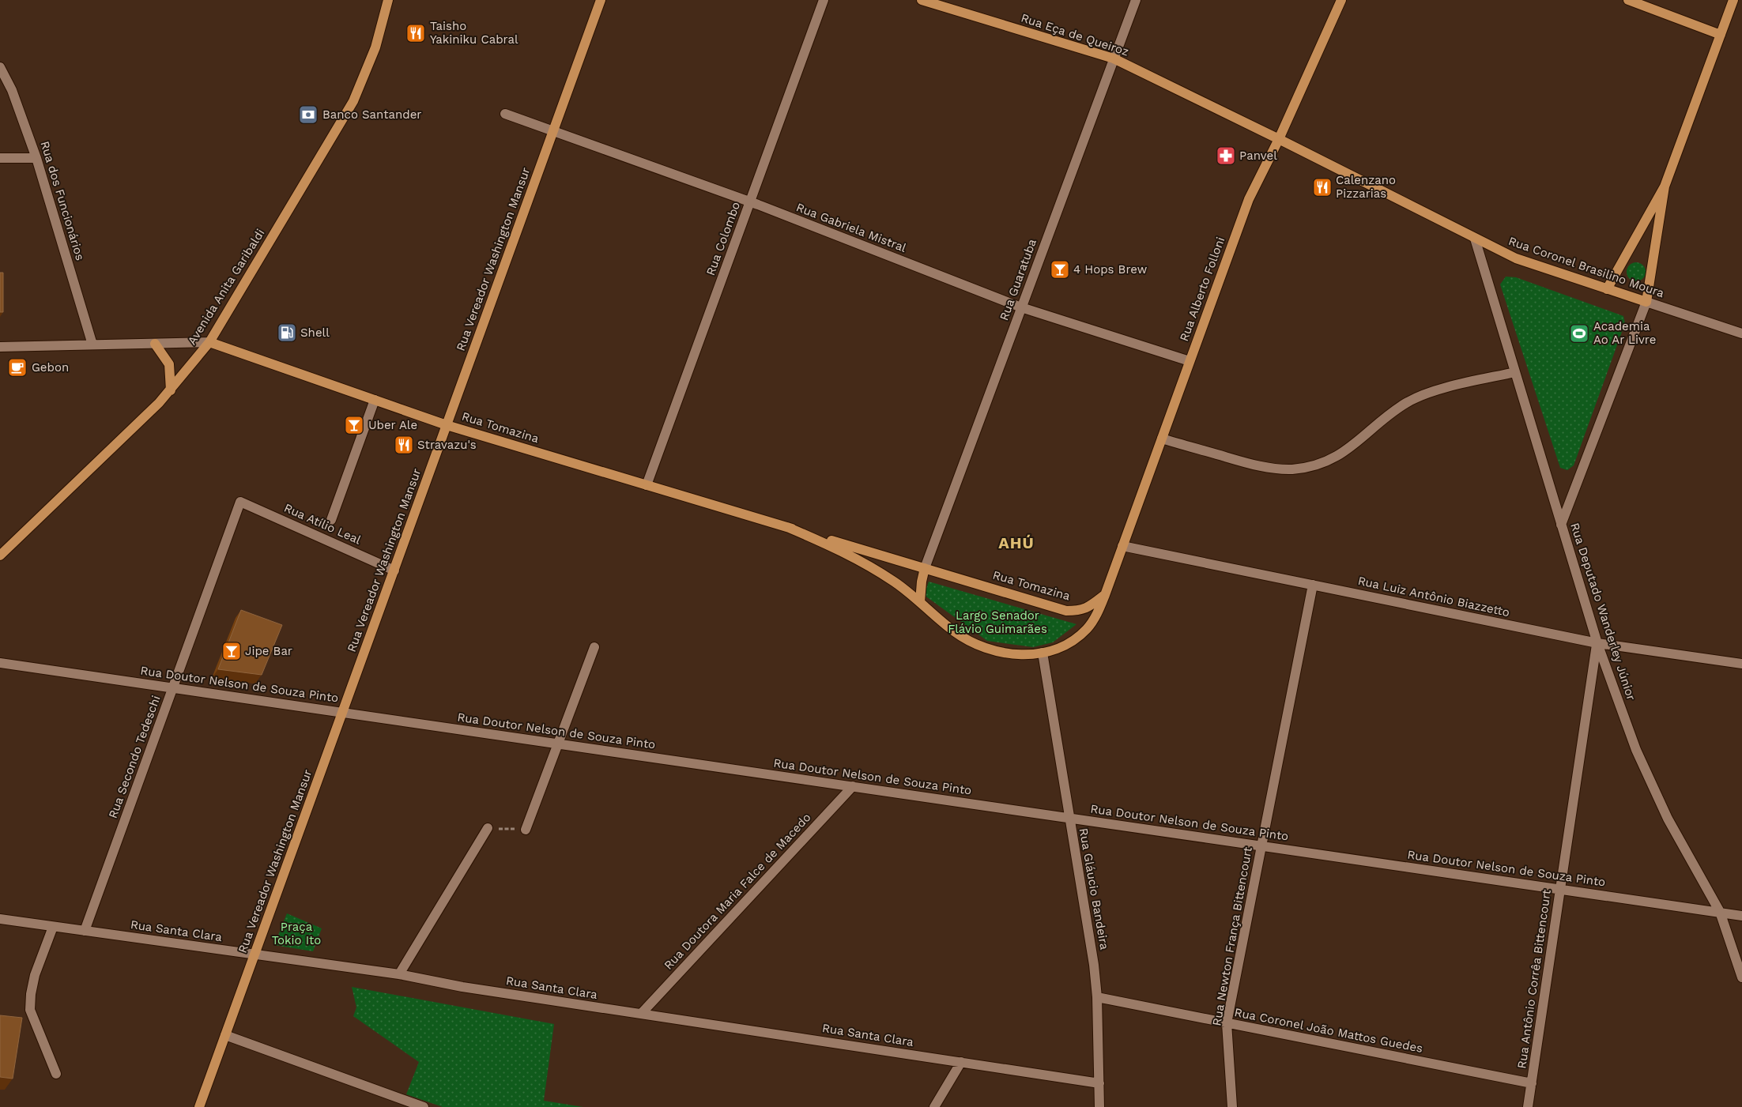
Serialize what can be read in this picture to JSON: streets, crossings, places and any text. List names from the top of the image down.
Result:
{
  "streets": {
    "main road": [
      "Rua Eça de Queiroz",
      "Rua Vereador Washington Mansur",
      "Rua Coronel Brasilino Moura",
      "Avenida Anita Garibaldi",
      "Rua Alberto Folloni",
      "Rua Tomazina"
    ],
    "street": [
      "Rua dos Funcionários",
      "Rua Gabriela Mistral",
      "Rua Colombo",
      "Rua Guaratuba",
      "Rua Atílio Leal",
      "Rua Luiz Antônio Biazzetto",
      "Rua Deputado Wanderley Júnior",
      "Rua Doutor Nelson de Souza Pinto",
      "Rua Secondo Tedeschi",
      "Rua Gláucio Bandeira",
      "Rua Doutora Maria Falce de Macedo",
      "Rua Santa Clara",
      "Rua Newton França Bittencourt",
      "Rua Antônio Corrêa Bittencourt",
      "Rua Coronel João Mattos Guedes"
    ]
  },
  "crossings": [
    ["Rua Eça de Queiroz", "Rua Coronel Brasilino Moura"],
    ["Rua Eça de Queiroz", "Rua Guaratuba"],
    ["Rua Eça de Queiroz", "Rua Alberto Folloni"],
    ["Rua Gabriela Mistral", "Rua Colombo"],
    ["Rua Gabriela Mistral", "Rua Vereador Washington Mansur"],
    ["Rua Gabriela Mistral", "Rua Guaratuba"],
    ["Rua Gabriela Mistral", "Rua Alberto Folloni"],
    ["Rua Colombo", "Rua Tomazina"],
    ["Rua Vereador Washington Mansur", "Rua Tomazina"],
    ["Rua Vereador Washington Mansur", "Rua Atílio Leal"],
    ["Rua Vereador Washington Mansur", "Rua Doutor Nelson de Souza Pinto"],
    ["Rua Vereador Washington Mansur", "Rua Santa Clara"],
    ["Rua Coronel Brasilino Moura", "Rua Alberto Folloni"],
    ["Rua Coronel Brasilino Moura", "Rua Deputado Wanderley Júnior"],
    ["Rua Guaratuba", "Rua Tomazina"],
    ["Avenida Anita Garibaldi", "Rua Tomazina"],
    ["Rua Alberto Folloni", "Rua Tomazina"],
    ["Rua Alberto Folloni", "Rua Luiz Antônio Biazzetto"],
    ["Rua Tomazina", "Rua Gláucio Bandeira"],
    ["Rua Atílio Leal", "Rua Secondo Tedeschi"],
    ["Rua Luiz Antônio Biazzetto", "Rua Deputado Wanderley Júnior"],
    ["Rua Luiz Antônio Biazzetto", "Rua Newton França Bittencourt"],
    ["Rua Luiz Antônio Biazzetto", "Rua Antônio Corrêa Bittencourt"],
    ["Rua Deputado Wanderley Júnior", "Rua Doutor Nelson de Souza Pinto"],
    ["Rua Deputado Wanderley Júnior", "Rua Antônio Corrêa Bittencourt"],
    ["Rua Doutor Nelson de Souza Pinto", "Rua Secondo Tedeschi"],
    ["Rua Doutor Nelson de Souza Pinto", "Rua Gláucio Bandeira"],
    ["Rua Doutor Nelson de Souza Pinto", "Rua Doutora Maria Falce de Macedo"],
    ["Rua Doutor Nelson de Souza Pinto", "Rua Newton França Bittencourt"],
    ["Rua Doutor Nelson de Souza Pinto", "Rua Antônio Corrêa Bittencourt"],
    ["Rua Secondo Tedeschi", "Rua Santa Clara"],
    ["Rua Gláucio Bandeira", "Rua Santa Clara"],
    ["Rua Gláucio Bandeira", "Rua Coronel João Mattos Guedes"],
    ["Rua Doutora Maria Falce de Macedo", "Rua Santa Clara"],
    ["Rua Newton França Bittencourt", "Rua Coronel João Mattos Guedes"],
    ["Rua Antônio Corrêa Bittencourt", "Rua Coronel João Mattos Guedes"]
  ],
  "districts": ["AHÚ"],
  "parks": ["Largo Senador Flávio Guimarães", "Praça Tokio Ito"],
  "places": {
    "restaurant": ["Taisho Yakiniku Cabral", "Calenzano Pizzarias", "Stravazu's"],
    "bank": ["Banco Santander"],
    "pharmacy": ["Panvel"],
    "bar": ["4 Hops Brew", "Uber Ale", "Jipe Bar"],
    "fuel station": ["Shell"],
    "sports": ["Academia Ao Ar Livre"],
    "cafe": ["Gebon"]
  }
}
